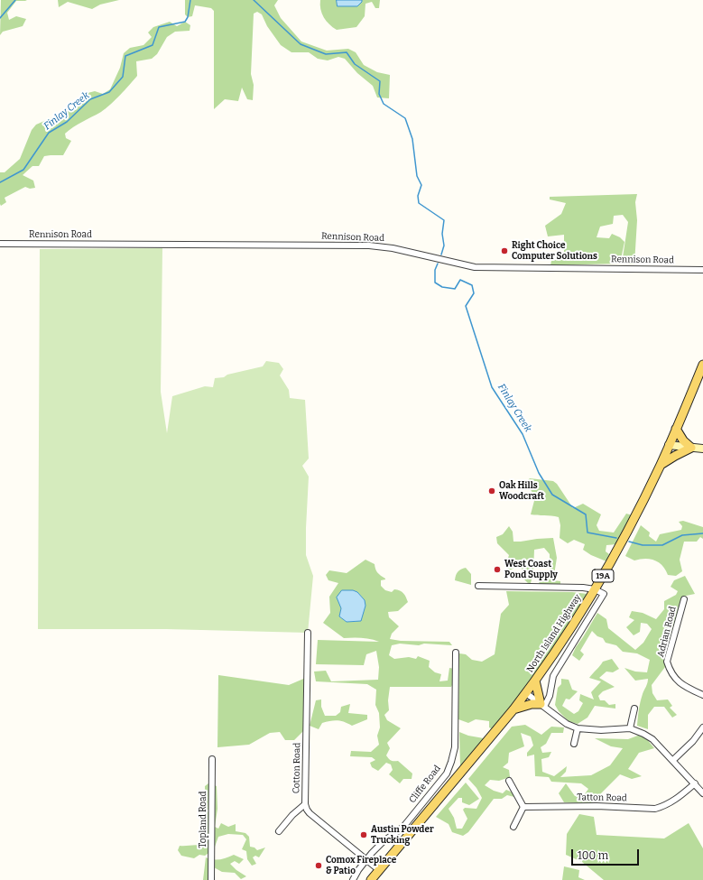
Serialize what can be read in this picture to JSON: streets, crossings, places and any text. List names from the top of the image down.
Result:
{
  "streets": {
    "main road": ["19A", "North Island Highway"],
    "street": [
      "Rennison Road",
      "Adrian Road",
      "Cotton Road",
      "Cliffe Road",
      "Tatton Road",
      "Topland Road"
    ]
  },
  "crossings": [
    ["North Island Highway", "Cotton Road"],
    ["Cotton Road", "Cliffe Road"]
  ],
  "water": ["Finlay Creek"],
  "places": [
    "Right Choice Computer Solutions",
    "Oak Hills Woodcraft",
    "West Coast Pond Supply",
    "Austin Powder Trucking",
    "Comox Fireplace & Patio"
  ],
  "scale_bar": "100 m"
}
